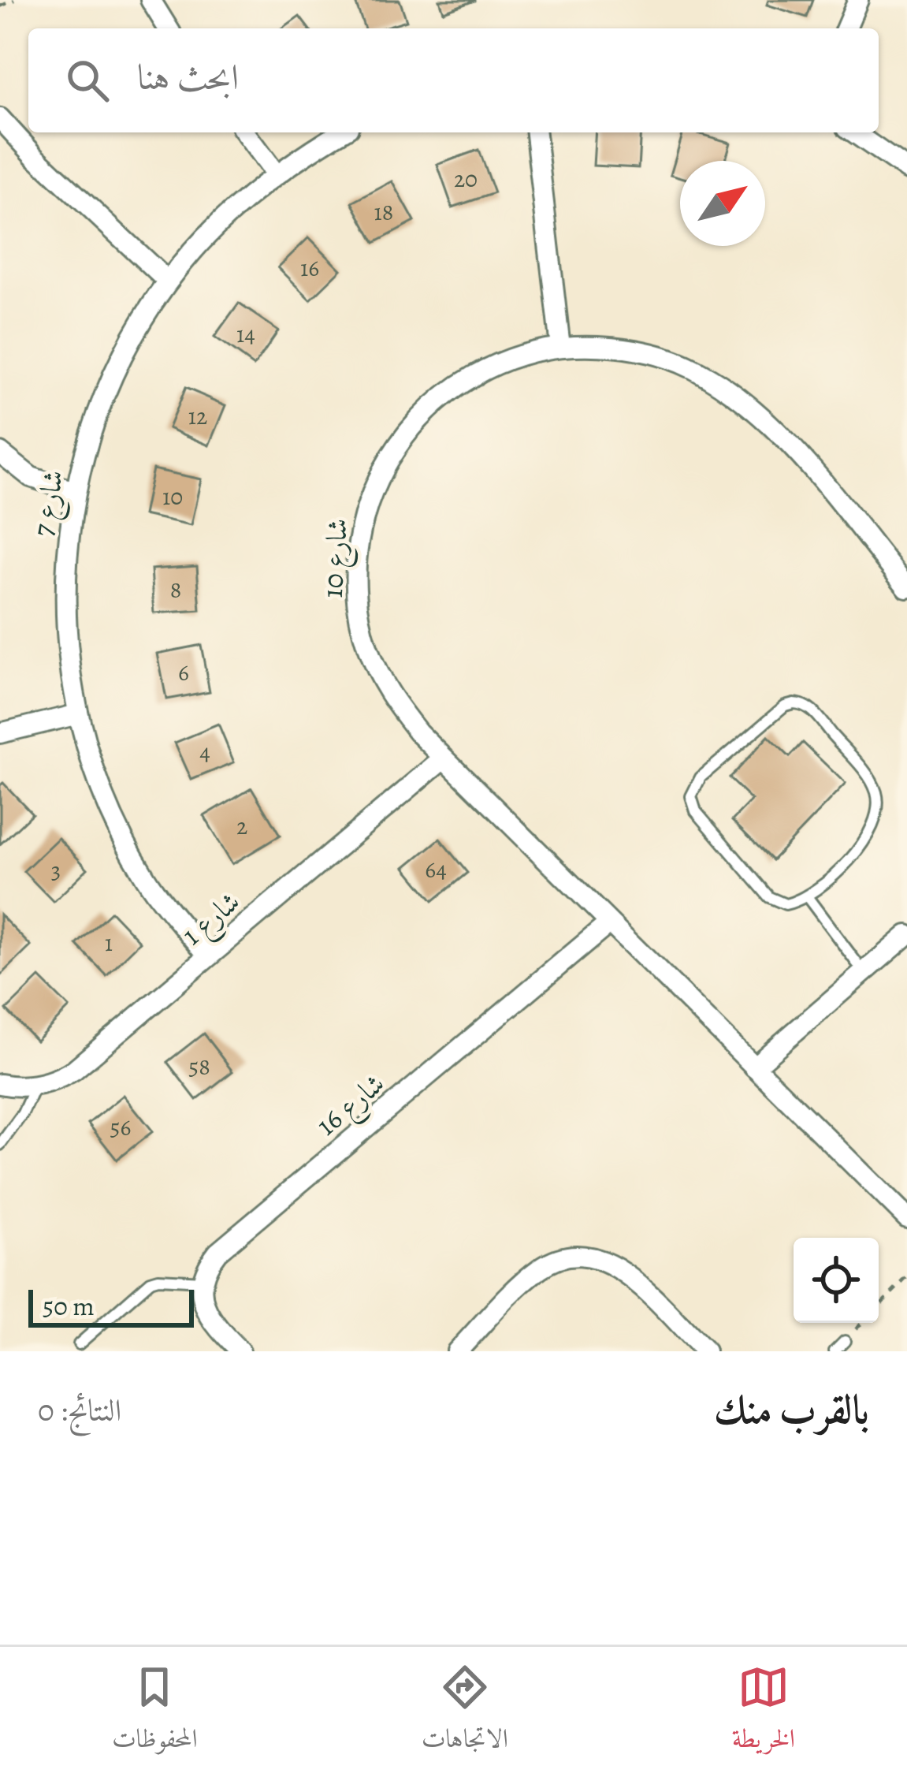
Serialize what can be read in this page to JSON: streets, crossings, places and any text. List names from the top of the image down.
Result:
{
  "streets": {
    "street": [
      "شارع 7",
      "شارع 10",
      "شارع 1",
      "شارع 16"
    ]
  },
  "crossings": [
    ["شارع 7", "شارع 1"],
    ["شارع 10", "شارع 1"],
    ["شارع 10", "شارع 16"]
  ],
  "house_numbers": [
    "20",
    "18",
    "16",
    "14",
    "12",
    "10",
    "8",
    "6",
    "4",
    "2",
    "64",
    "3",
    "1",
    "58",
    "56"
  ],
  "scale_bar": "50 m",
  "north": "top right",
  "page": {
    "search": "ابحث هنا",
    "scale": "50 m",
    "heading": ["بالقرب منك", "النتائج: 0"],
    "nav": ["الخريطة", "الاتجاهات", "المحفوظات"]
  }
}
